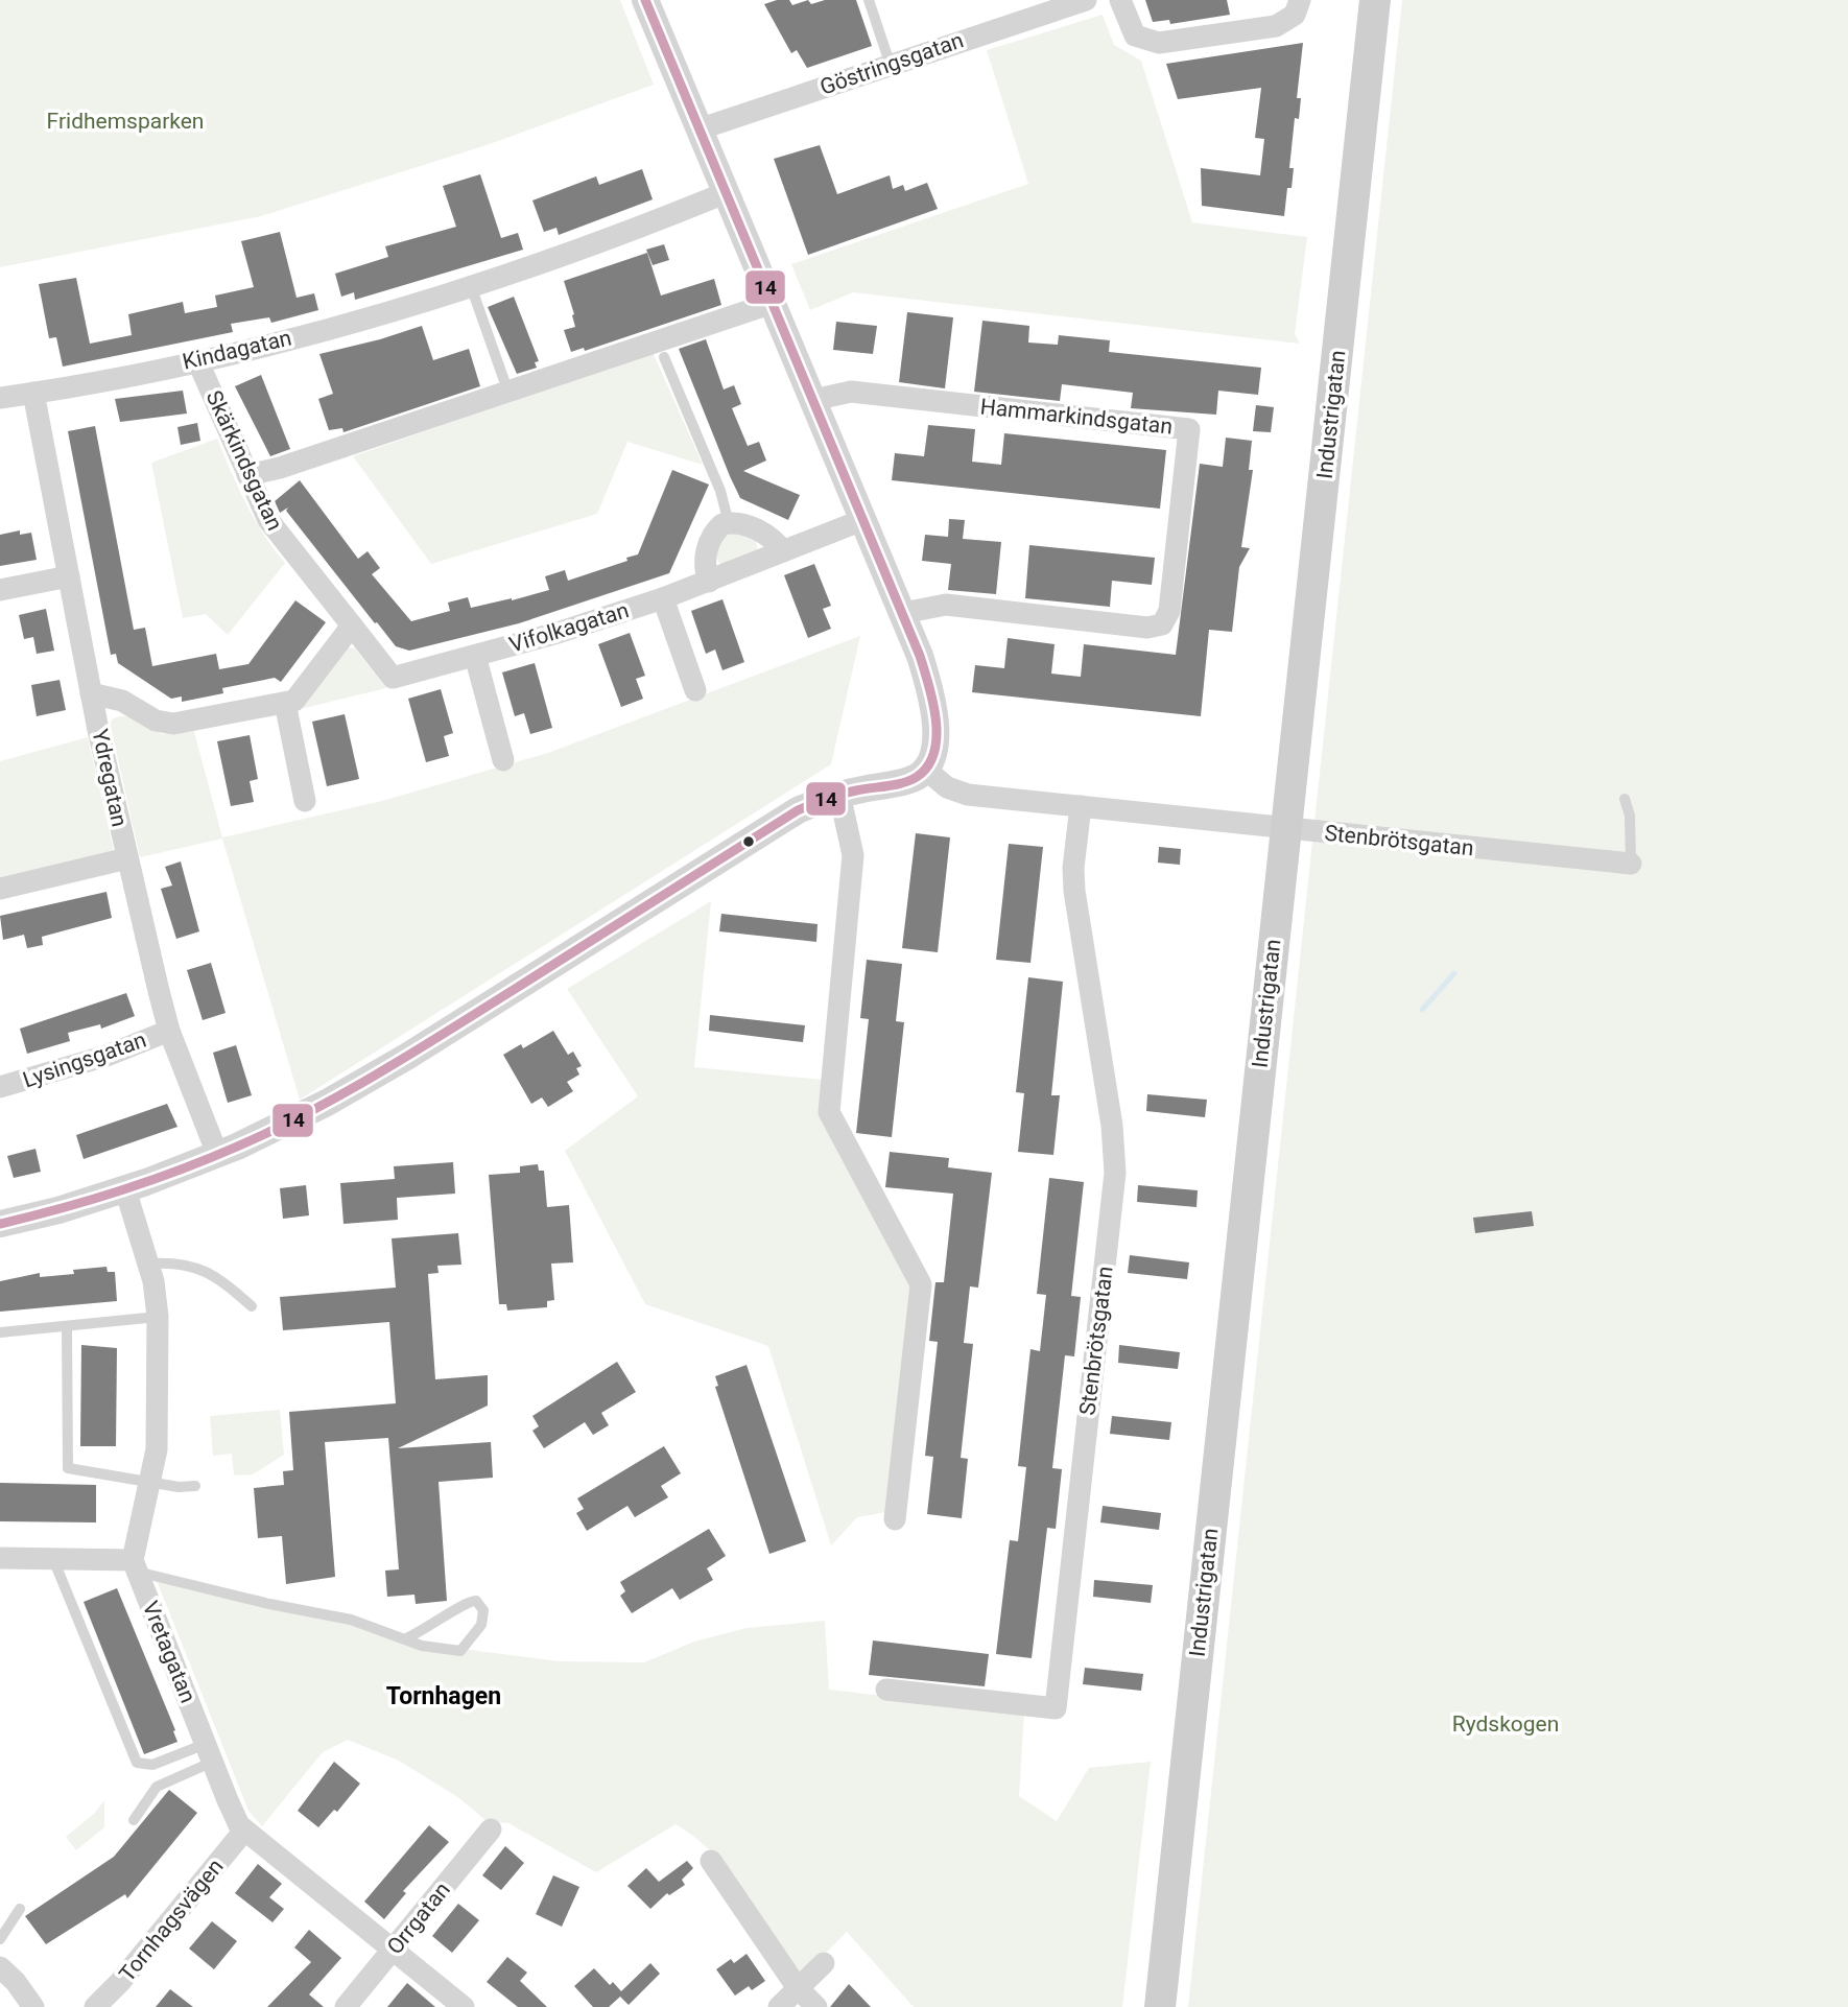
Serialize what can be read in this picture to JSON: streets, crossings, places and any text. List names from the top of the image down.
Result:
{
  "streets": {
    "main road": ["Industrigatan"],
    "street": [
      "Göstringsgatan",
      "Kindagatan",
      "Hammarkindsgatan",
      "Skärkindsgatan",
      "Vifolkagatan",
      "Ydregatan",
      "Stenbrötsgatan",
      "Lysingsgatan",
      "Vretagatan",
      "Orrgatan",
      "Tornhagsvägen"
    ]
  },
  "crossings": [
    ["Kindagatan", "Skärkindsgatan"],
    ["Kindagatan", "Ydregatan"],
    ["Skärkindsgatan", "Vifolkagatan"],
    ["Ydregatan", "Lysingsgatan"],
    ["Vretagatan", "Orrgatan"],
    ["Vretagatan", "Tornhagsvägen"]
  ],
  "districts": ["Tornhagen"],
  "parks": ["Fridhemsparken", "Rydskogen"],
  "lines": ["transit line 14"]
}
